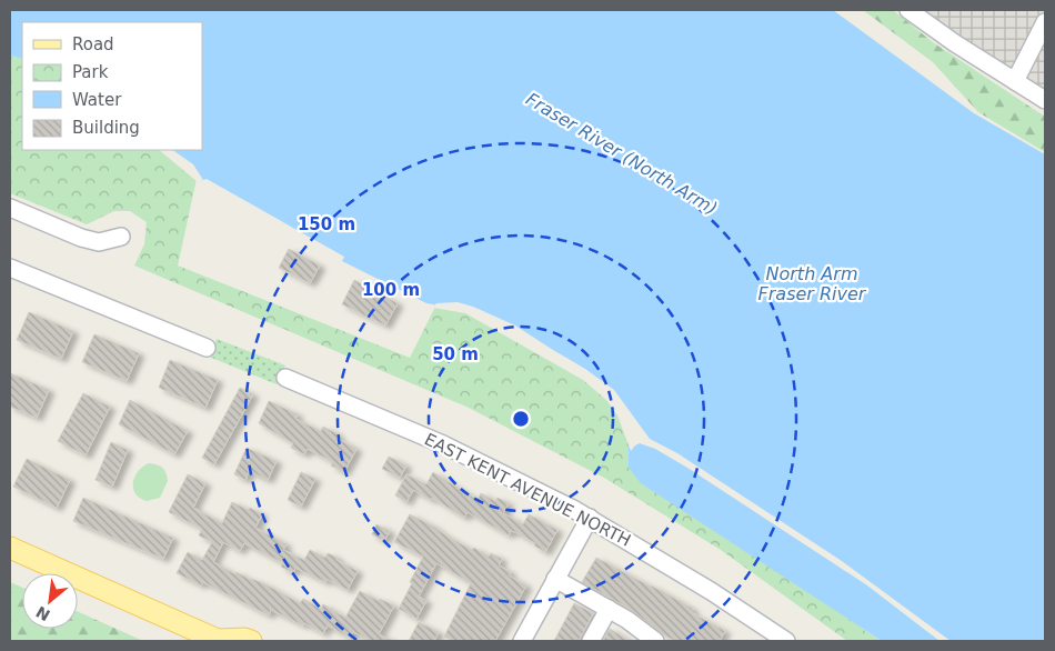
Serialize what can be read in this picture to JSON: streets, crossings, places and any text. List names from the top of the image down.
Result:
{
  "streets": {
    "street": ["EAST KENT AVENUE NORTH"]
  },
  "water": ["Fraser River (North Arm)", "North Arm Fraser River"],
  "legend": [
    "Road",
    "Park",
    "Water",
    "Building"
  ],
  "north": "bottom left",
  "rings": ["150 m", "100 m", "50 m"]
}
